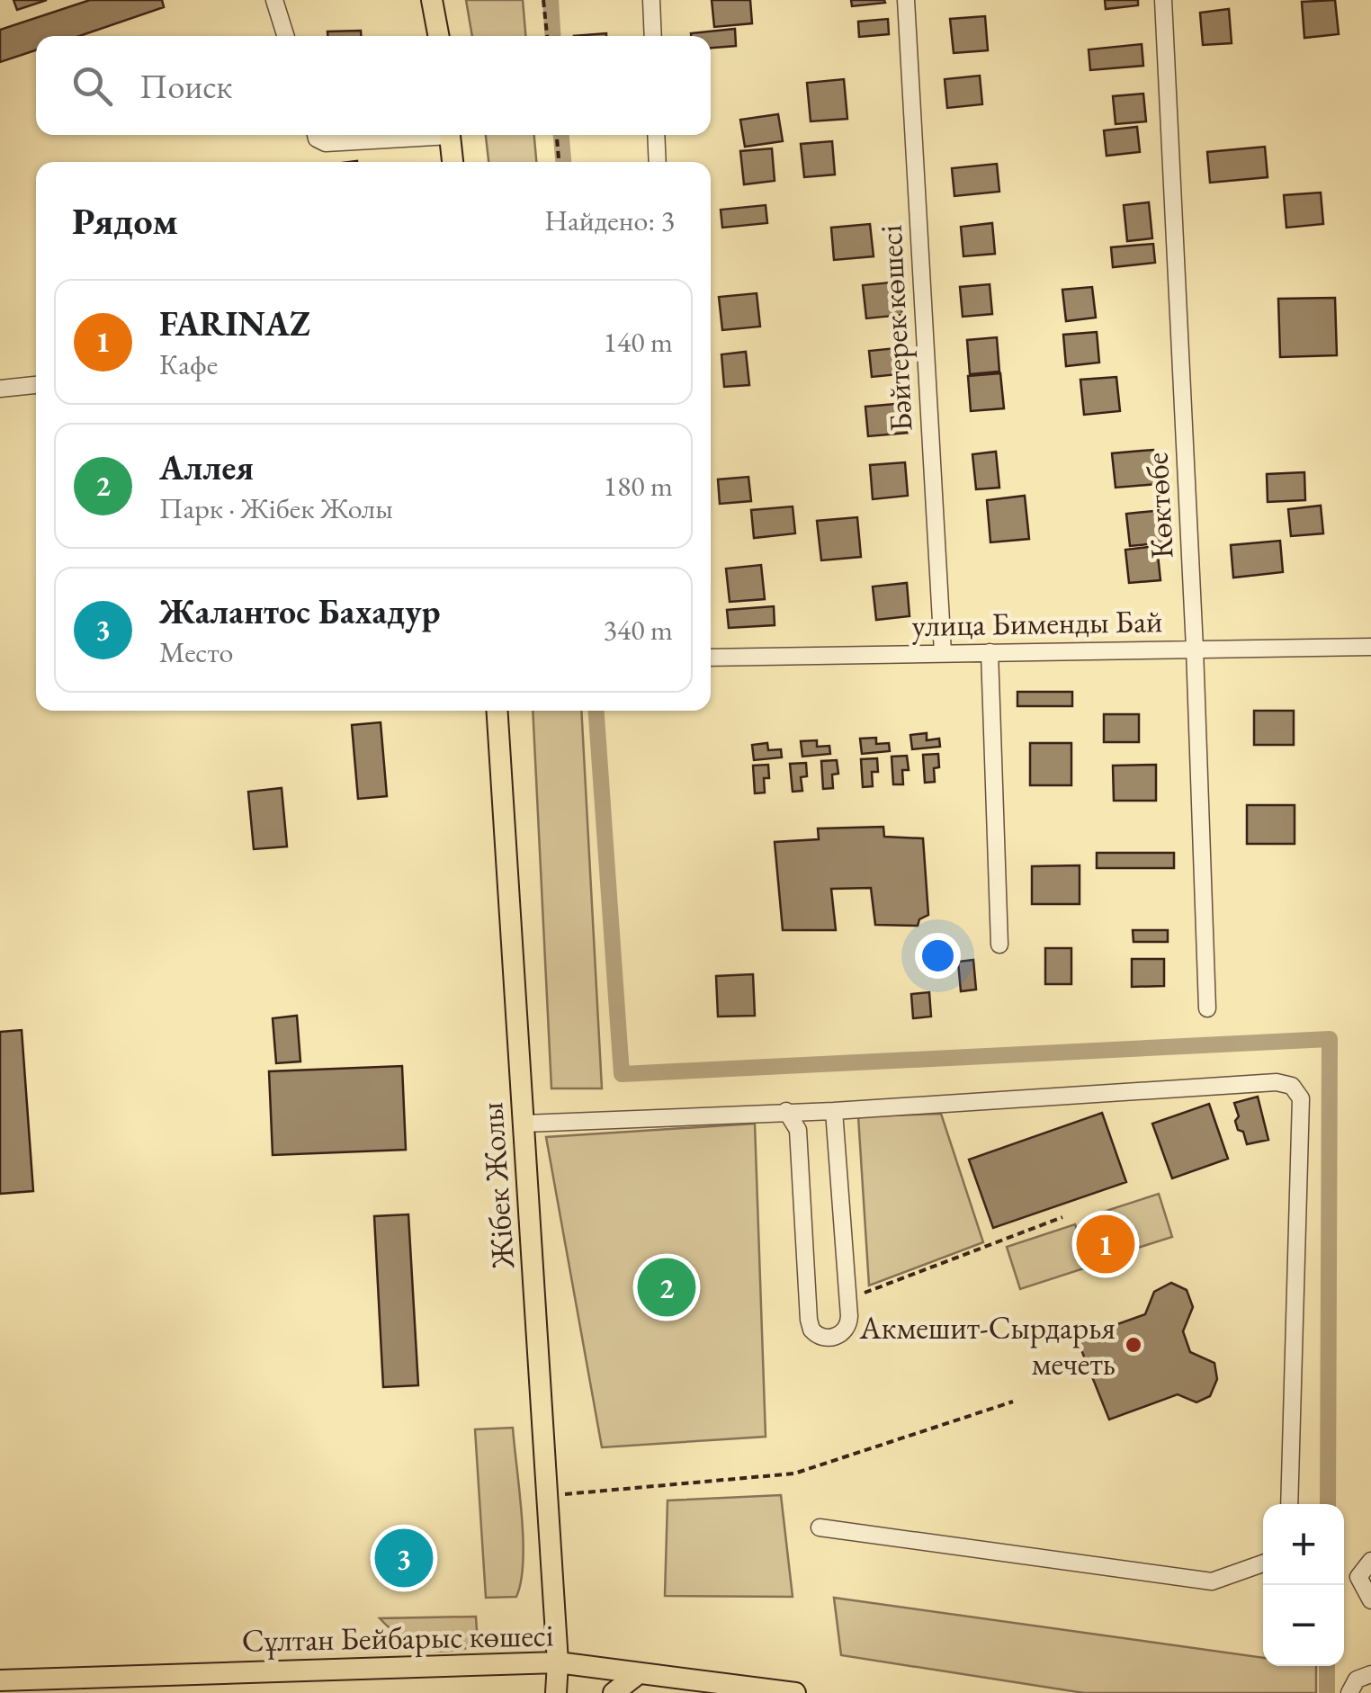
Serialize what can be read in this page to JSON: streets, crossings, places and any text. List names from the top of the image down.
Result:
{
  "streets": {
    "main road": ["Жібек Жолы", "Сұлтан Бейбарыс көшесі"],
    "street": ["Бәйтерек көшесі", "Көктөбе", "улица Бименды Бай"]
  },
  "crossings": [
    ["Бәйтерек көшесі", "улица Бименды Бай"],
    ["Көктөбе", "улица Бименды Бай"],
    ["Жібек Жолы", "Сұлтан Бейбарыс көшесі"]
  ],
  "places": ["Акмешит-Сырдарья мечеть"],
  "page": {
    "search": "Поиск",
    "heading": ["Рядом", "Найдено: 3"],
    "list": [
      {
        "mark": "1",
        "name": "FARINAZ",
        "note": "Кафе",
        "value": "140 m"
      },
      {
        "mark": "2",
        "name": "Аллея",
        "note": "Парк · Жібек Жолы",
        "value": "180 m"
      },
      {
        "mark": "3",
        "name": "Жалантос Бахадур",
        "note": "Место",
        "value": "340 m"
      }
    ],
    "pins": ["1", "2", "3"],
    "map_buttons": ["+", "−"]
  }
}
